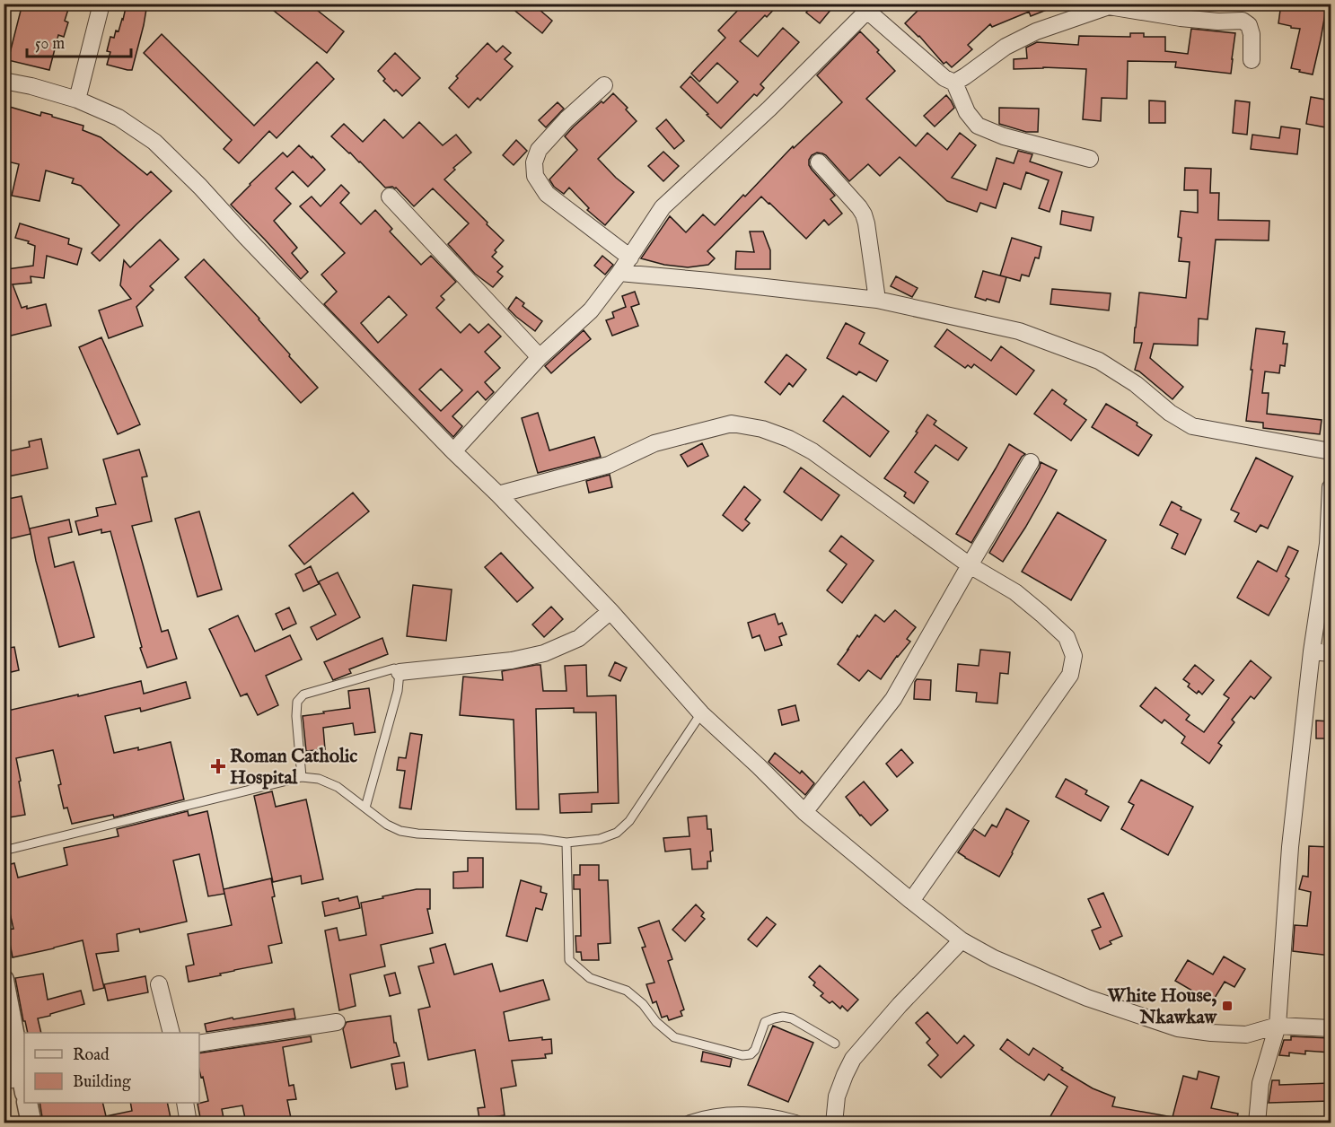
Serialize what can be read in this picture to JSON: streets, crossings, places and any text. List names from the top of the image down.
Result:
{
  "places": {
    "health": ["Roman Catholic Hospital"],
    "transit": ["White House, Nkawkaw"]
  },
  "legend": ["Road", "Building"],
  "scale_bar": "50 m"
}
